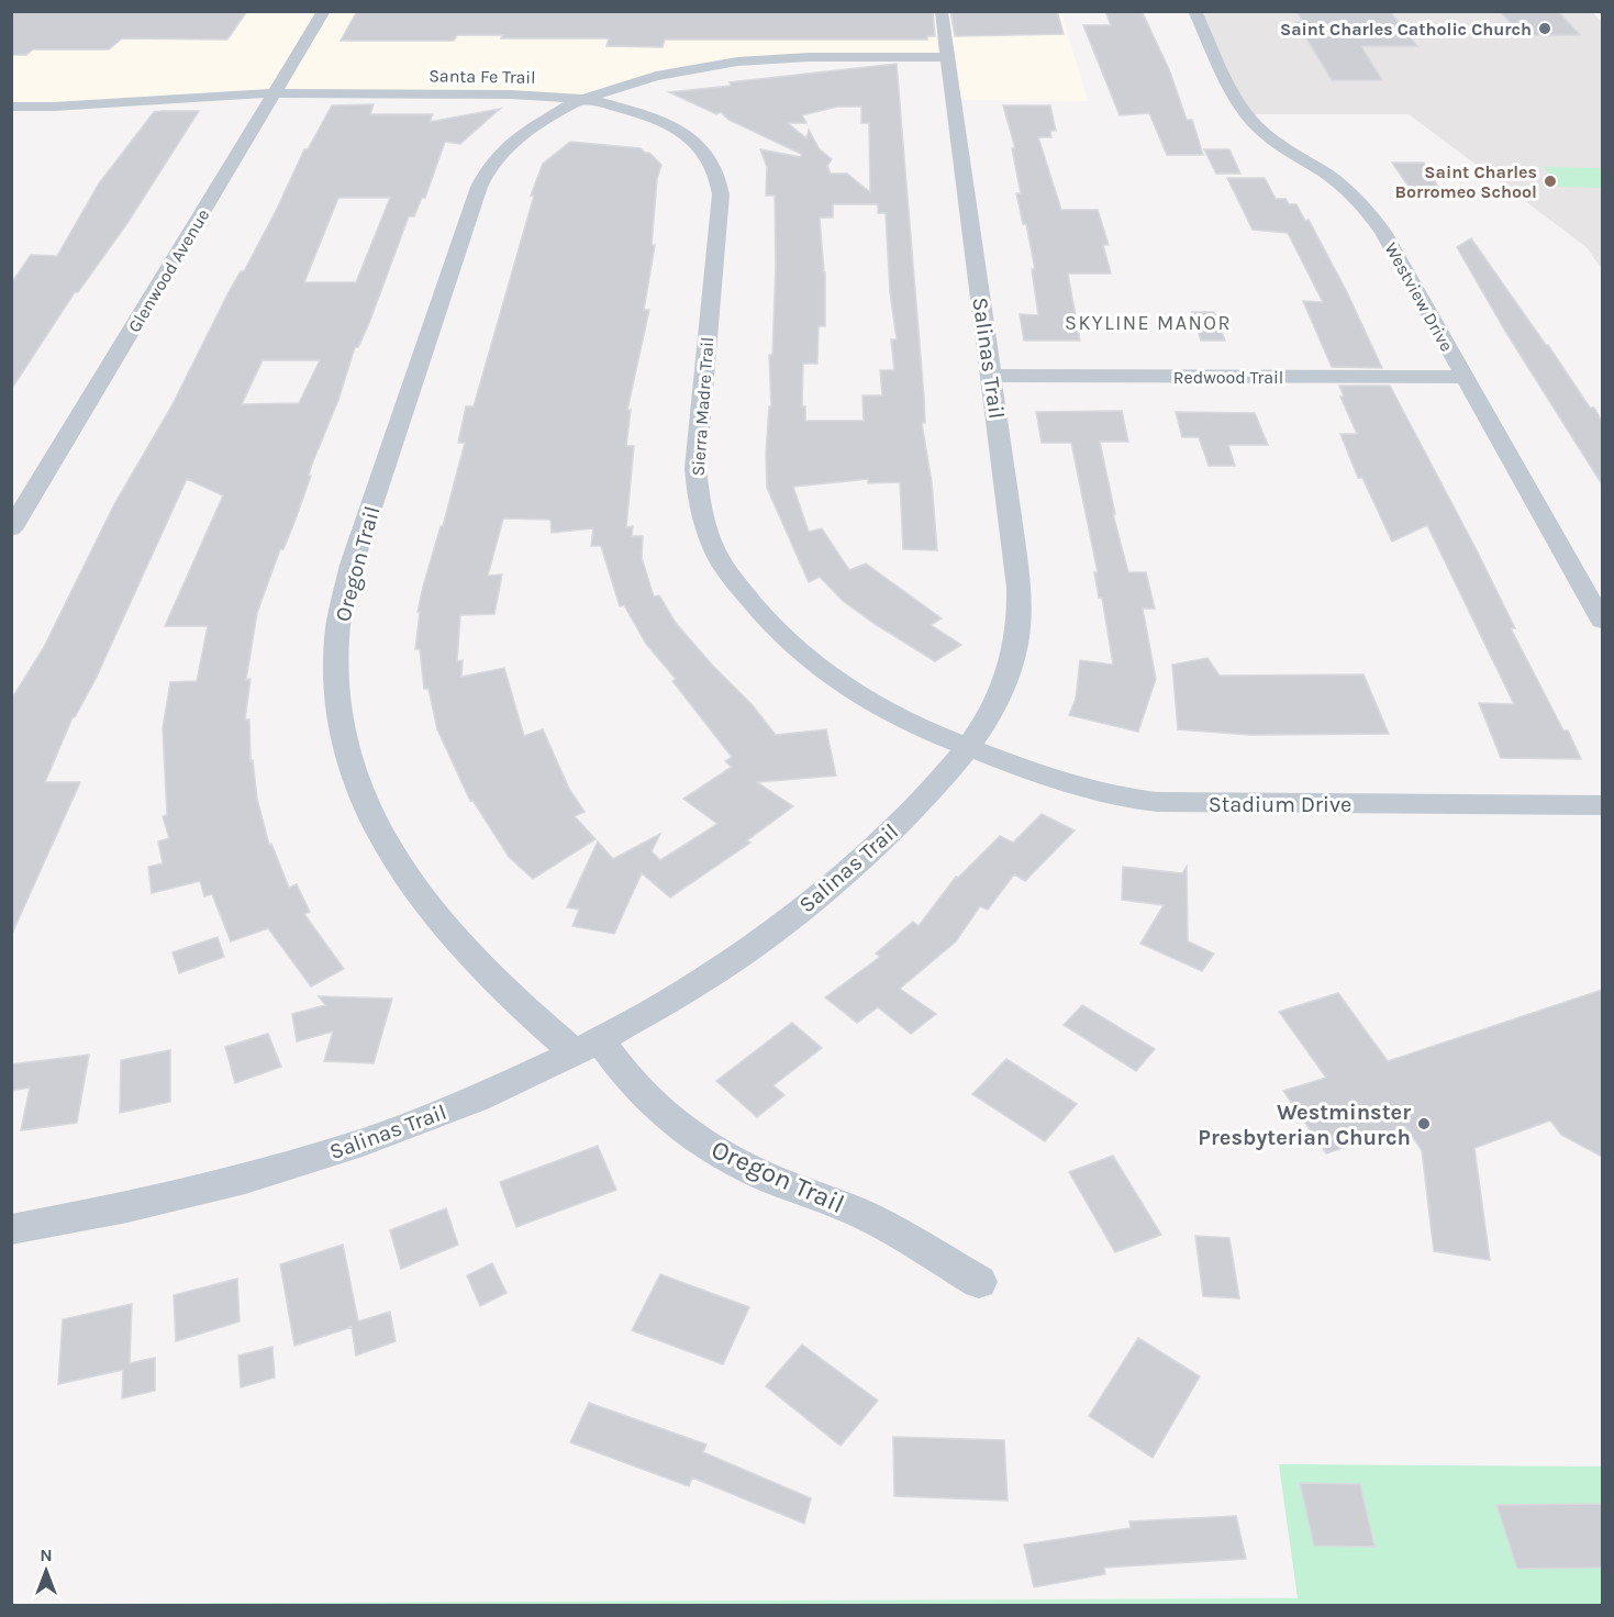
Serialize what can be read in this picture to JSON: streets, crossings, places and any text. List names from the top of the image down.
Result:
{
  "streets": {
    "street": [
      "Santa Fe Trail",
      "Glenwood Avenue",
      "Westview Drive",
      "Salinas Trail",
      "Redwood Trail",
      "Sierra Madre Trail",
      "Oregon Trail",
      "Stadium Drive"
    ]
  },
  "crossings": [
    ["Santa Fe Trail", "Glenwood Avenue"],
    ["Santa Fe Trail", "Salinas Trail"],
    ["Santa Fe Trail", "Sierra Madre Trail"],
    ["Santa Fe Trail", "Oregon Trail"],
    ["Westview Drive", "Redwood Trail"],
    ["Salinas Trail", "Redwood Trail"],
    ["Salinas Trail", "Sierra Madre Trail"],
    ["Salinas Trail", "Oregon Trail"],
    ["Salinas Trail", "Stadium Drive"],
    ["Sierra Madre Trail", "Oregon Trail"],
    ["Sierra Madre Trail", "Stadium Drive"]
  ],
  "districts": ["SKYLINE MANOR"],
  "places": ["Saint Charles Catholic Church", "Saint Charles Borromeo School", "Westminster Presbyterian Church"],
  "north": "top"
}
